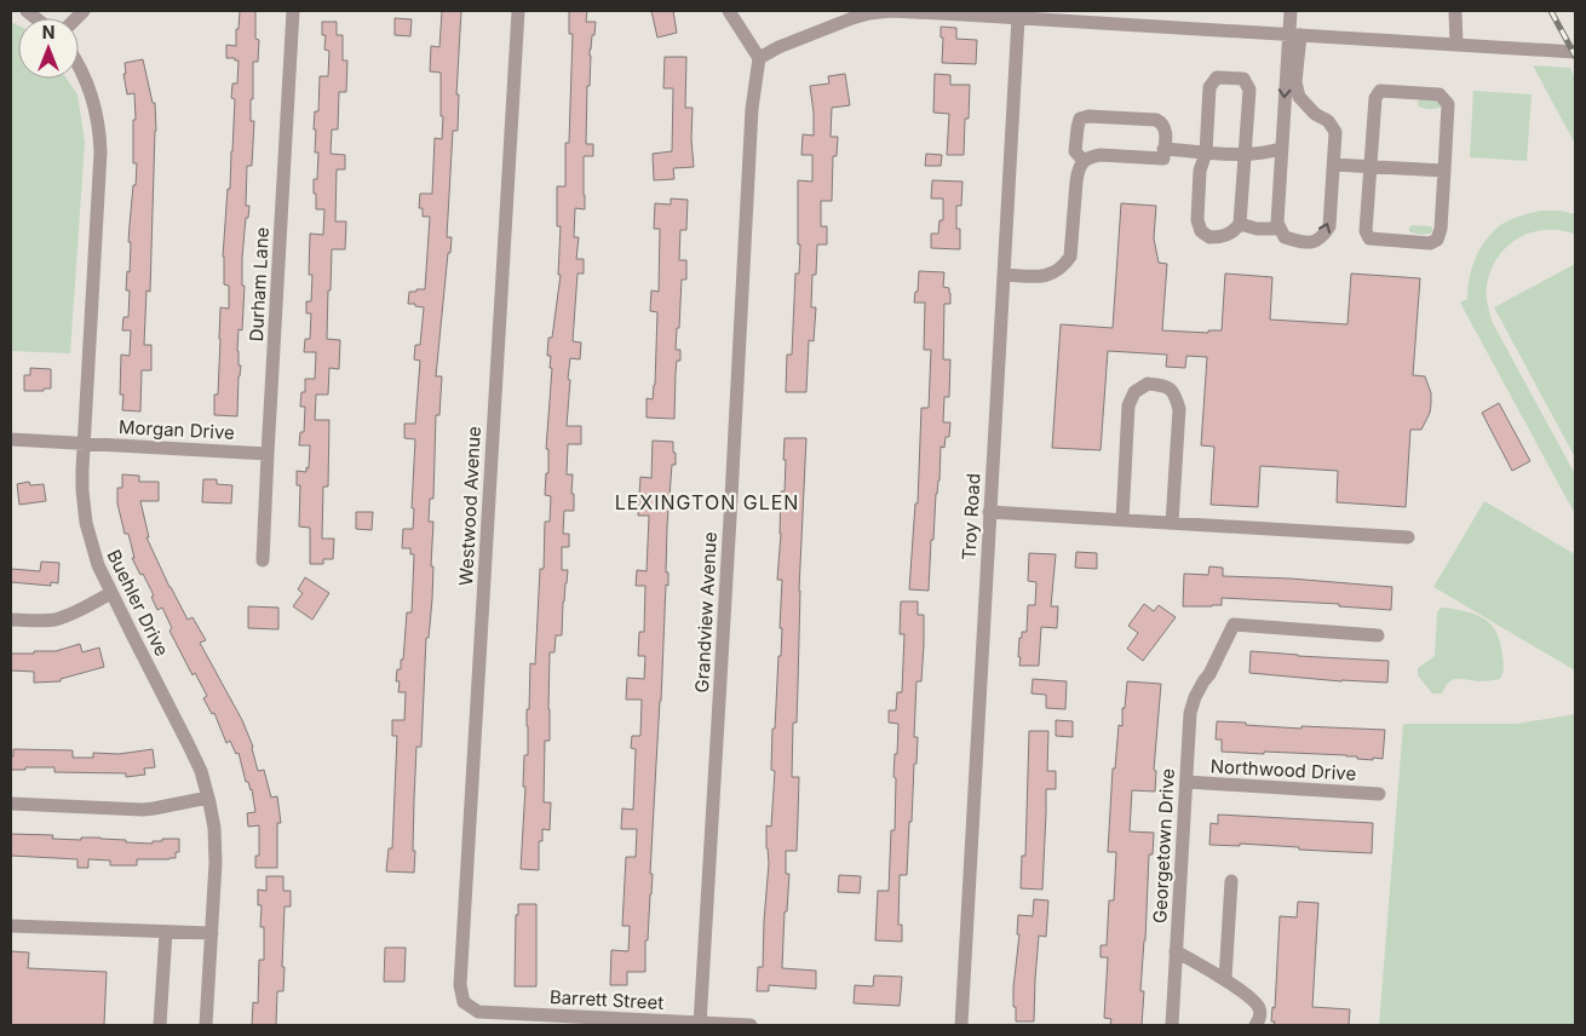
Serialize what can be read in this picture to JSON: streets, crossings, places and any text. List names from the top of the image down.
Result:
{
  "streets": {
    "street": [
      "Durham Lane",
      "Morgan Drive",
      "Westwood Avenue",
      "Troy Road",
      "Buehler Drive",
      "Grandview Avenue",
      "Northwood Drive",
      "Georgetown Drive",
      "Barrett Street"
    ]
  },
  "crossings": [
    ["Durham Lane", "Morgan Drive"],
    ["Morgan Drive", "Buehler Drive"],
    ["Westwood Avenue", "Barrett Street"],
    ["Grandview Avenue", "Barrett Street"],
    ["Northwood Drive", "Georgetown Drive"]
  ],
  "districts": ["LEXINGTON GLEN"],
  "north": "top"
}
